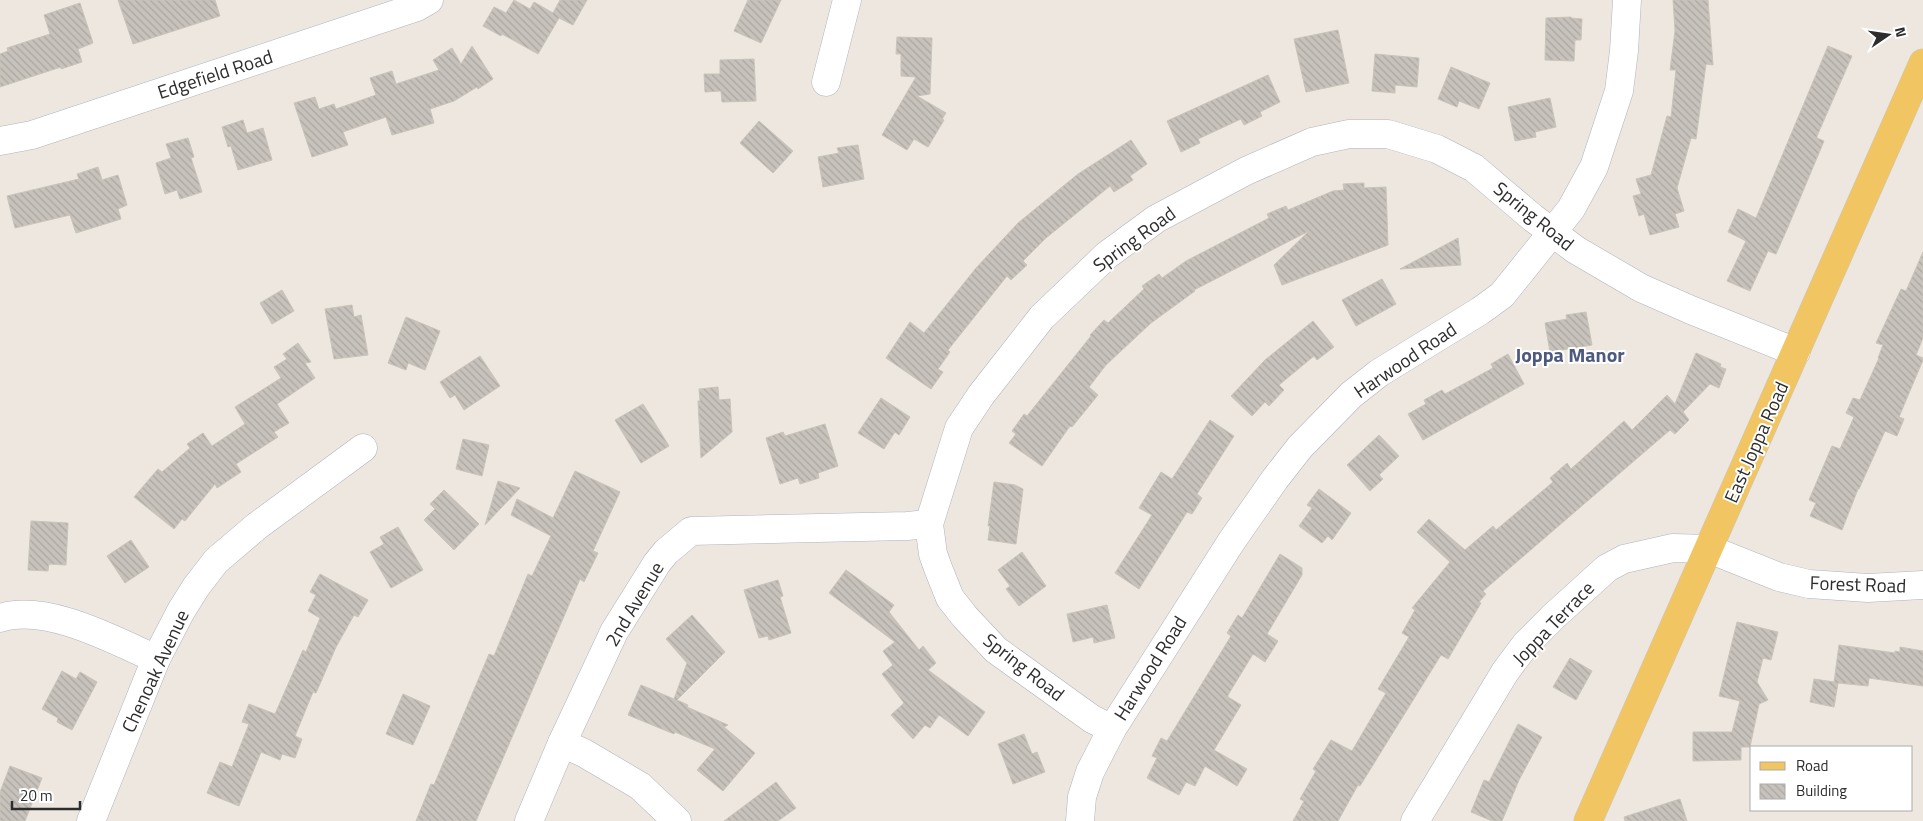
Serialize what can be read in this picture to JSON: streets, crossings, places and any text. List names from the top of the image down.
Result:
{
  "streets": {
    "main road": ["East Joppa Road"],
    "street": [
      "Edgefield Road",
      "Spring Road",
      "Harwood Road",
      "Forest Road",
      "2nd Avenue",
      "Joppa Terrace",
      "Chenoak Avenue"
    ]
  },
  "crossings": [
    ["Spring Road", "Harwood Road"],
    ["Spring Road", "East Joppa Road"],
    ["Spring Road", "2nd Avenue"],
    ["East Joppa Road", "Forest Road"],
    ["East Joppa Road", "Joppa Terrace"],
    ["Forest Road", "Joppa Terrace"]
  ],
  "districts": ["Joppa Manor"],
  "legend": ["Road", "Building"],
  "scale_bar": "20 m",
  "north": "right"
}
